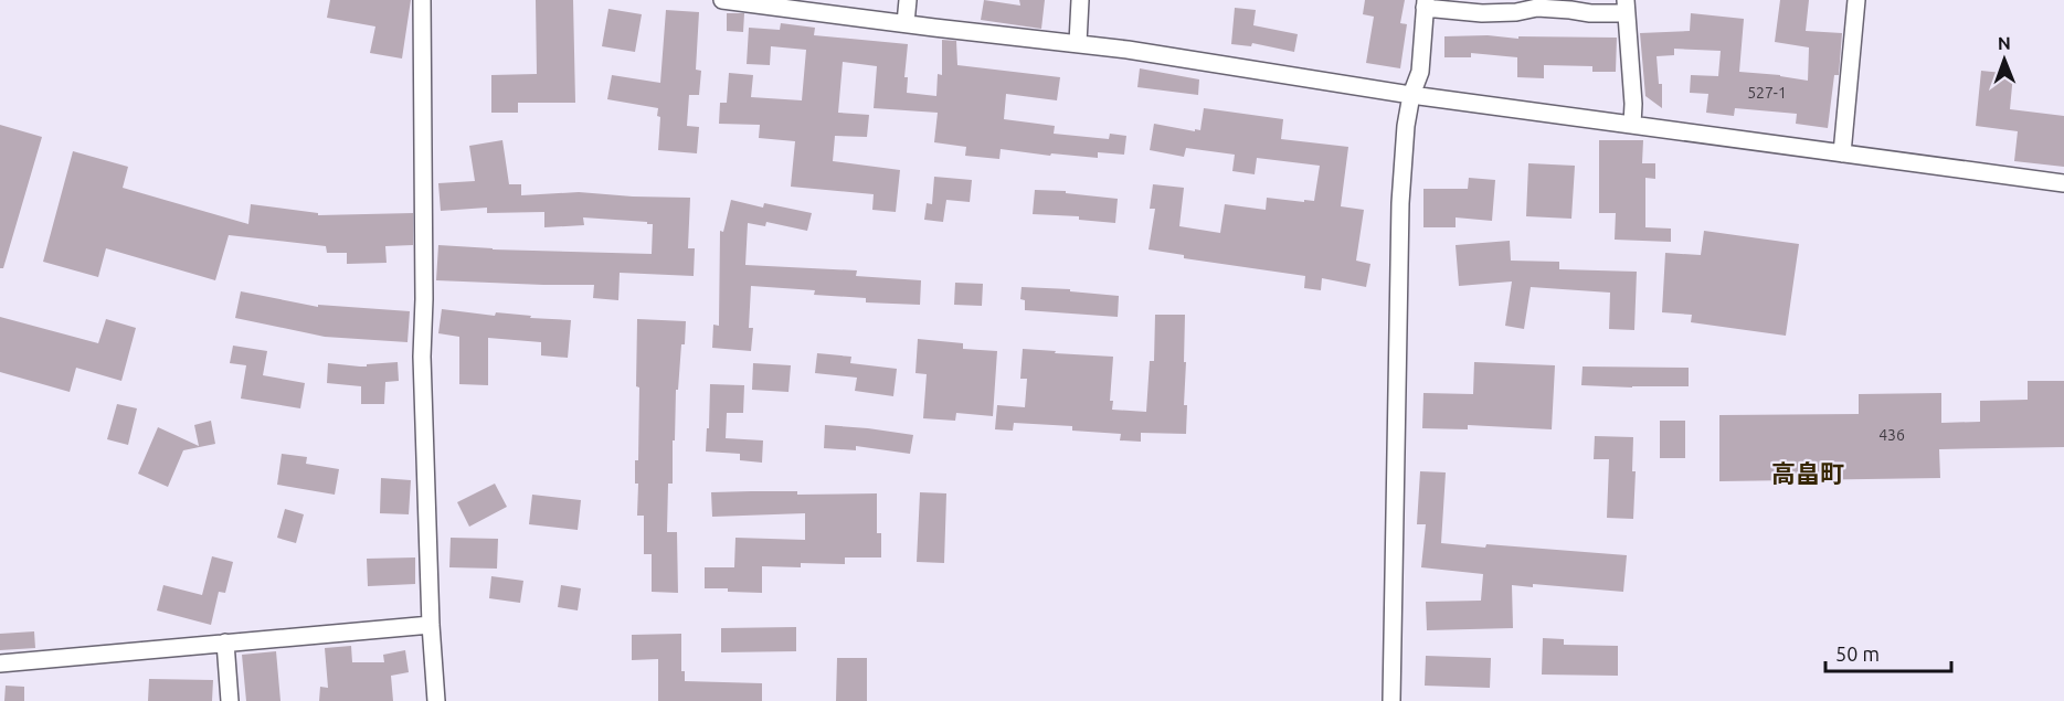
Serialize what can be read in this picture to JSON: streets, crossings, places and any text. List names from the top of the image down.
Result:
{
  "districts": ["高畠町"],
  "house_numbers": ["527-1", "436"],
  "scale_bar": "50 m",
  "north": "top"
}
